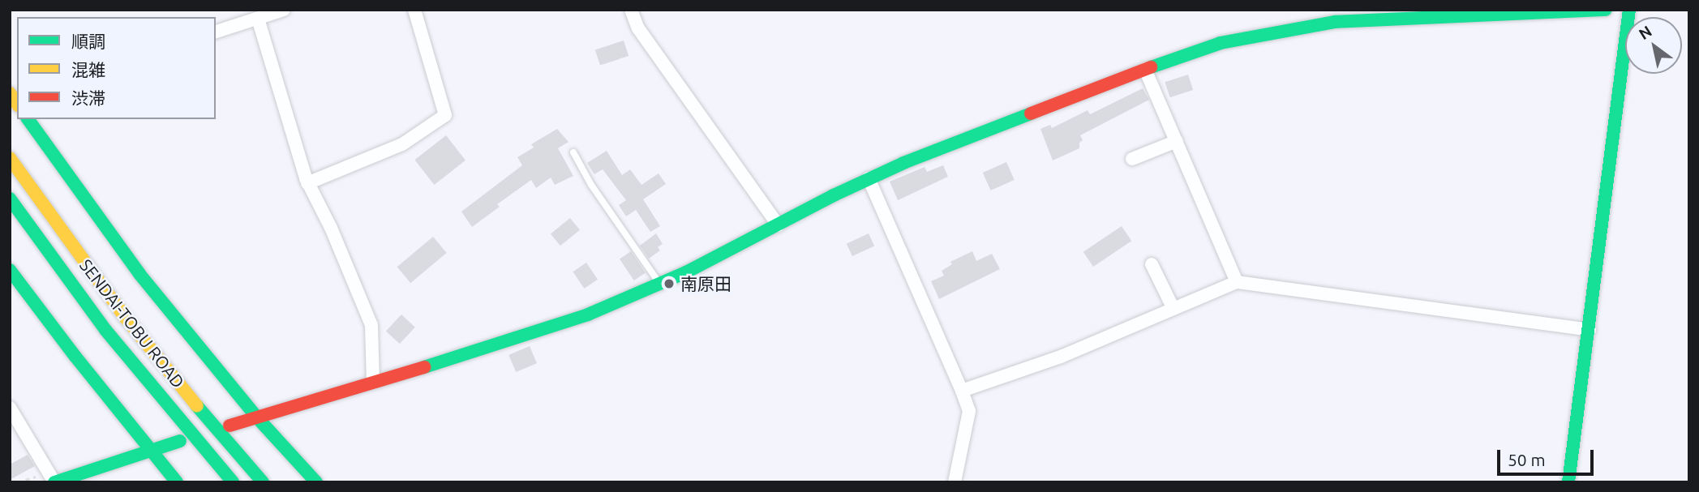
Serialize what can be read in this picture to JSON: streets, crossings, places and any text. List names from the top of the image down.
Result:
{
  "streets": {
    "main road": ["SENDAI-TOBU ROAD"]
  },
  "places": ["南原田"],
  "legend": ["順調", "混雑", "渋滞"],
  "scale_bar": "50 m",
  "north": "top left"
}
